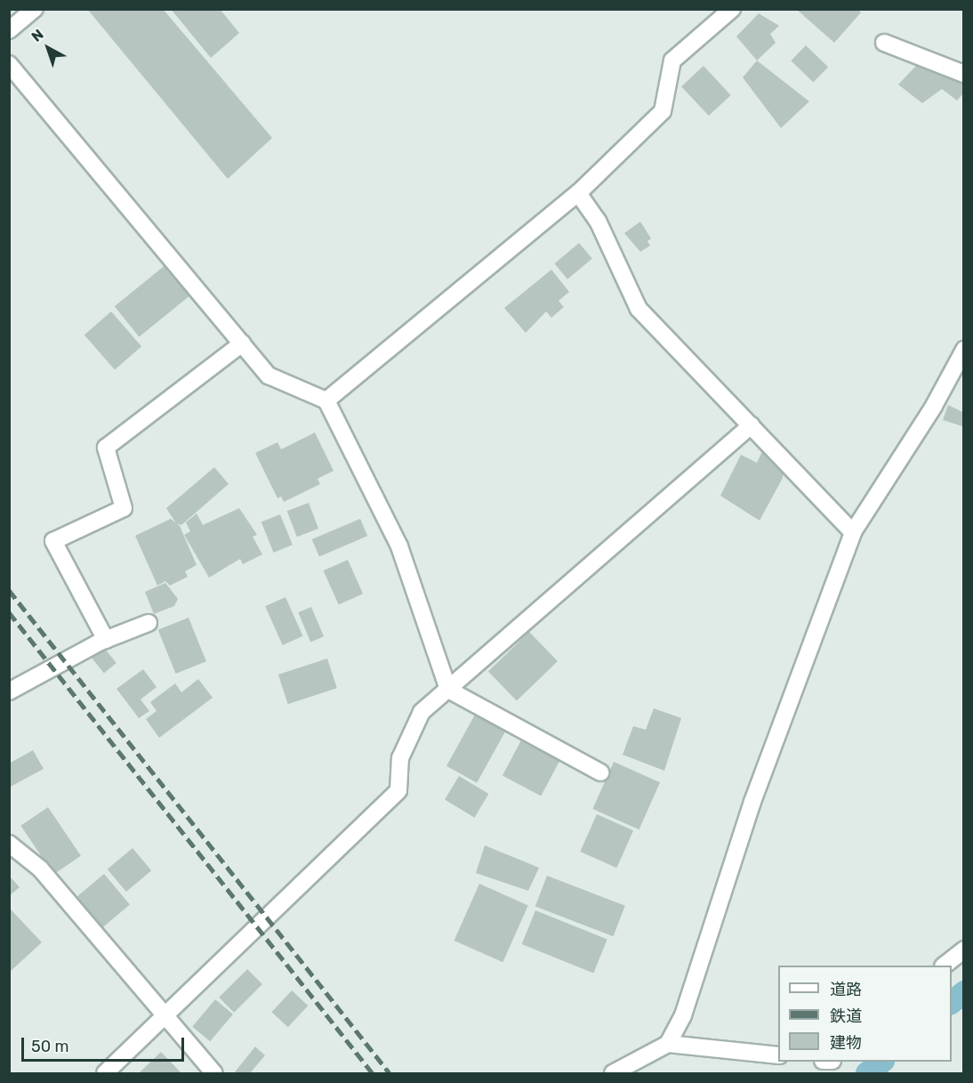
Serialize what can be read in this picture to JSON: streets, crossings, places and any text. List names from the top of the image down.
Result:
{
  "legend": ["道路", "鉄道", "建物"],
  "scale_bar": "50 m",
  "north": "top left"
}
